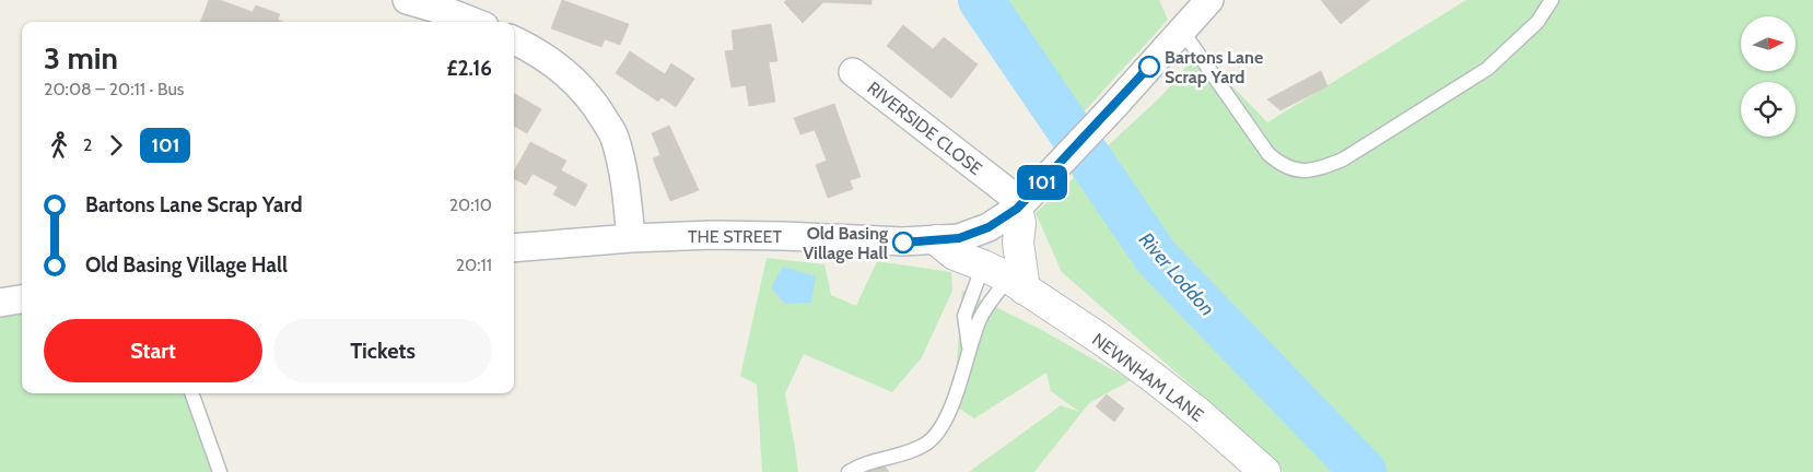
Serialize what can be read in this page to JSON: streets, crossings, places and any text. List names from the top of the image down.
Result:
{
  "streets": {
    "street": ["RIVERSIDE CLOSE", "THE STREET", "NEWNHAM LANE"]
  },
  "crossings": [
    ["RIVERSIDE CLOSE", "THE STREET"],
    ["THE STREET", "NEWNHAM LANE"]
  ],
  "water": ["River Loddon"],
  "places": ["Bartons Lane Scrap Yard", "Old Basing Village Hall"],
  "lines": ["bus line 101"],
  "north": "right",
  "page": {
    "on_map": "101",
    "heading": ["3 min", "20:08 – 20:11 · Bus", "£2.16"],
    "legs": ["2", "101"],
    "list": [
      {
        "name": "Bartons Lane Scrap Yard",
        "value": "20:10"
      },
      {
        "name": "Old Basing Village Hall",
        "value": "20:11"
      }
    ],
    "buttons": ["Start", "Tickets"]
  }
}
